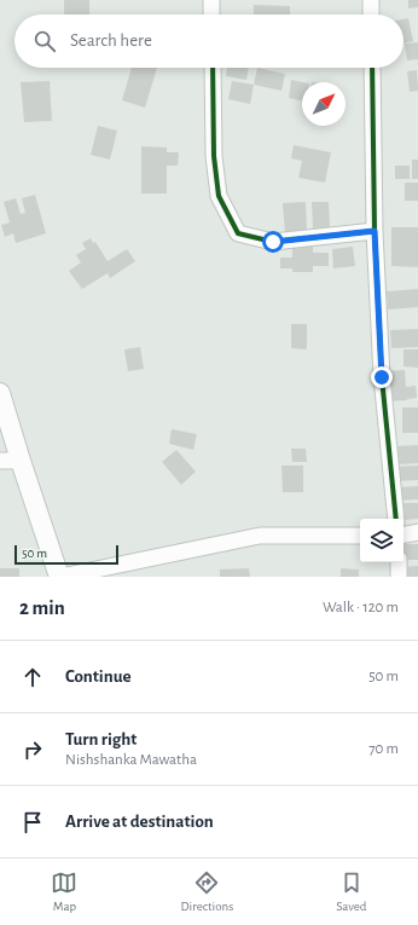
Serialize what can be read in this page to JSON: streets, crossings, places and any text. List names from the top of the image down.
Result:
{
  "scale_bar": "50 m",
  "north": "top right",
  "page": {
    "search": "Search here",
    "scale": "50 m",
    "heading": ["2 min", "Walk · 120 m"],
    "list": [
      ["Continue", "50 m"],
      ["Turn right", "Nishshanka Mawatha", "70 m"],
      "Arrive at destination"
    ],
    "nav": ["Map", "Directions", "Saved"]
  }
}
